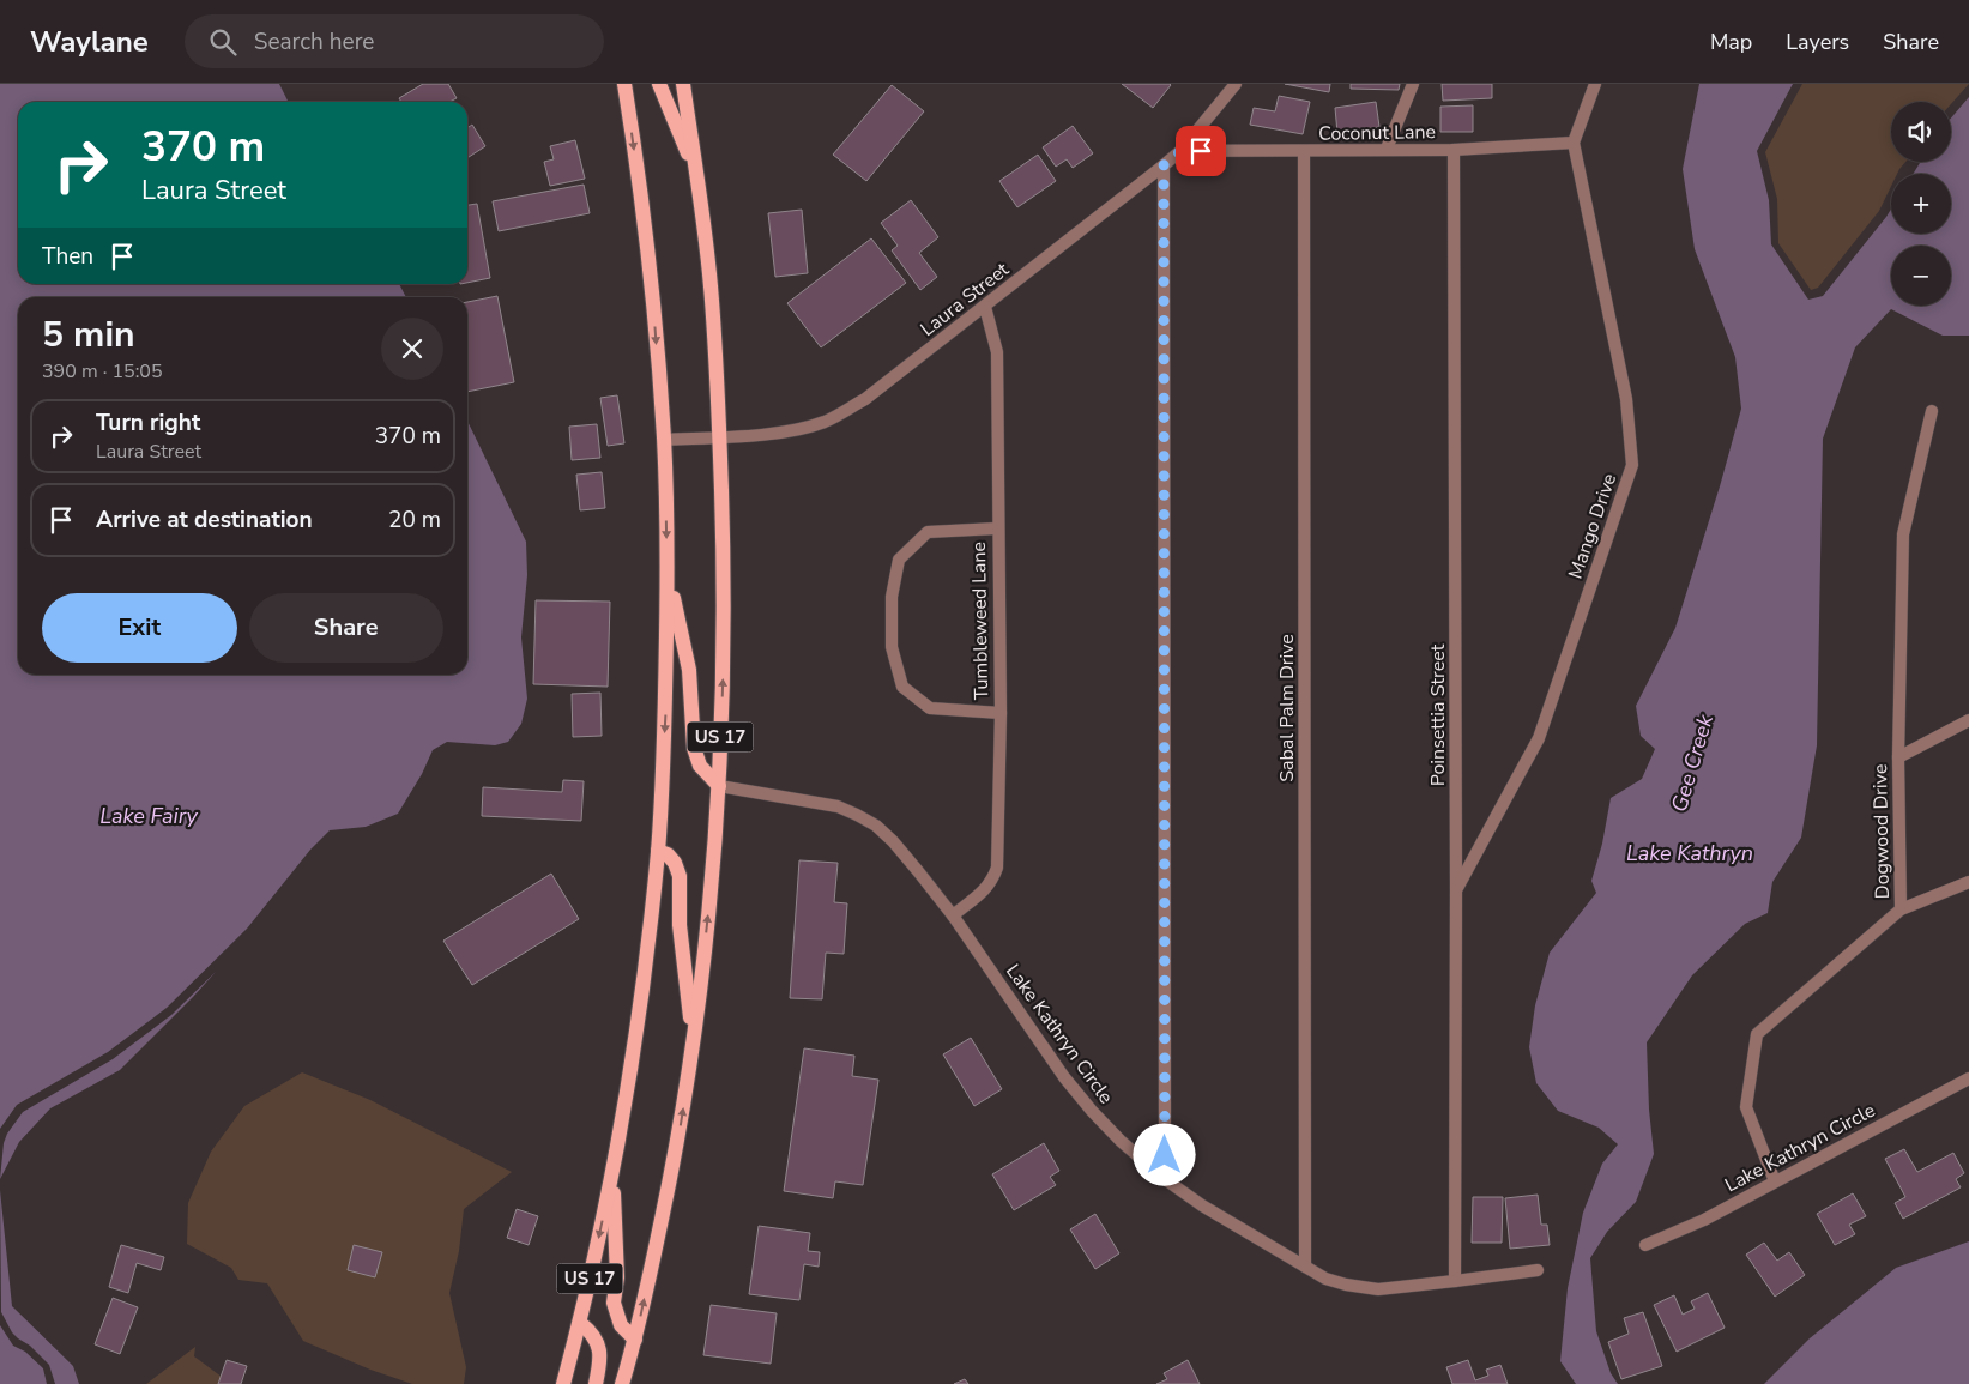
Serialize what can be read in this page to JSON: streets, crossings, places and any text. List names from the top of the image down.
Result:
{
  "streets": {
    "main road": ["US 17"],
    "street": [
      "Coconut Lane",
      "Laura Street",
      "Mango Drive",
      "Tumbleweed Lane",
      "Sabal Palm Drive",
      "Poinsettia Street",
      "Dogwood Drive",
      "Lake Kathryn Circle"
    ]
  },
  "crossings": [
    ["Coconut Lane", "Laura Street"],
    ["Coconut Lane", "Mango Drive"],
    ["Coconut Lane", "Sabal Palm Drive"],
    ["Coconut Lane", "Poinsettia Street"],
    ["Laura Street", "Tumbleweed Lane"],
    ["Laura Street", "US 17"],
    ["Mango Drive", "Poinsettia Street"],
    ["Tumbleweed Lane", "Lake Kathryn Circle"],
    ["Sabal Palm Drive", "Lake Kathryn Circle"],
    ["Poinsettia Street", "Lake Kathryn Circle"],
    ["US 17", "Lake Kathryn Circle"],
    ["Dogwood Drive", "Lake Kathryn Circle"]
  ],
  "water": ["Gee Creek", "Lake Fairy", "Lake Kathryn"],
  "page": {
    "header": "Waylane",
    "search": "Search here",
    "nav": ["Map", "Layers", "Share"],
    "map_buttons": ["+", "−"],
    "turn": ["370 m", "Laura Street"],
    "then": "Then",
    "heading": ["5 min", "390 m · 15:05"],
    "list": [
      {
        "name": "Turn right",
        "note": "Laura Street",
        "value": "370 m"
      },
      {
        "name": "Arrive at destination",
        "value": "20 m"
      }
    ],
    "buttons": ["Exit", "Share"]
  }
}
